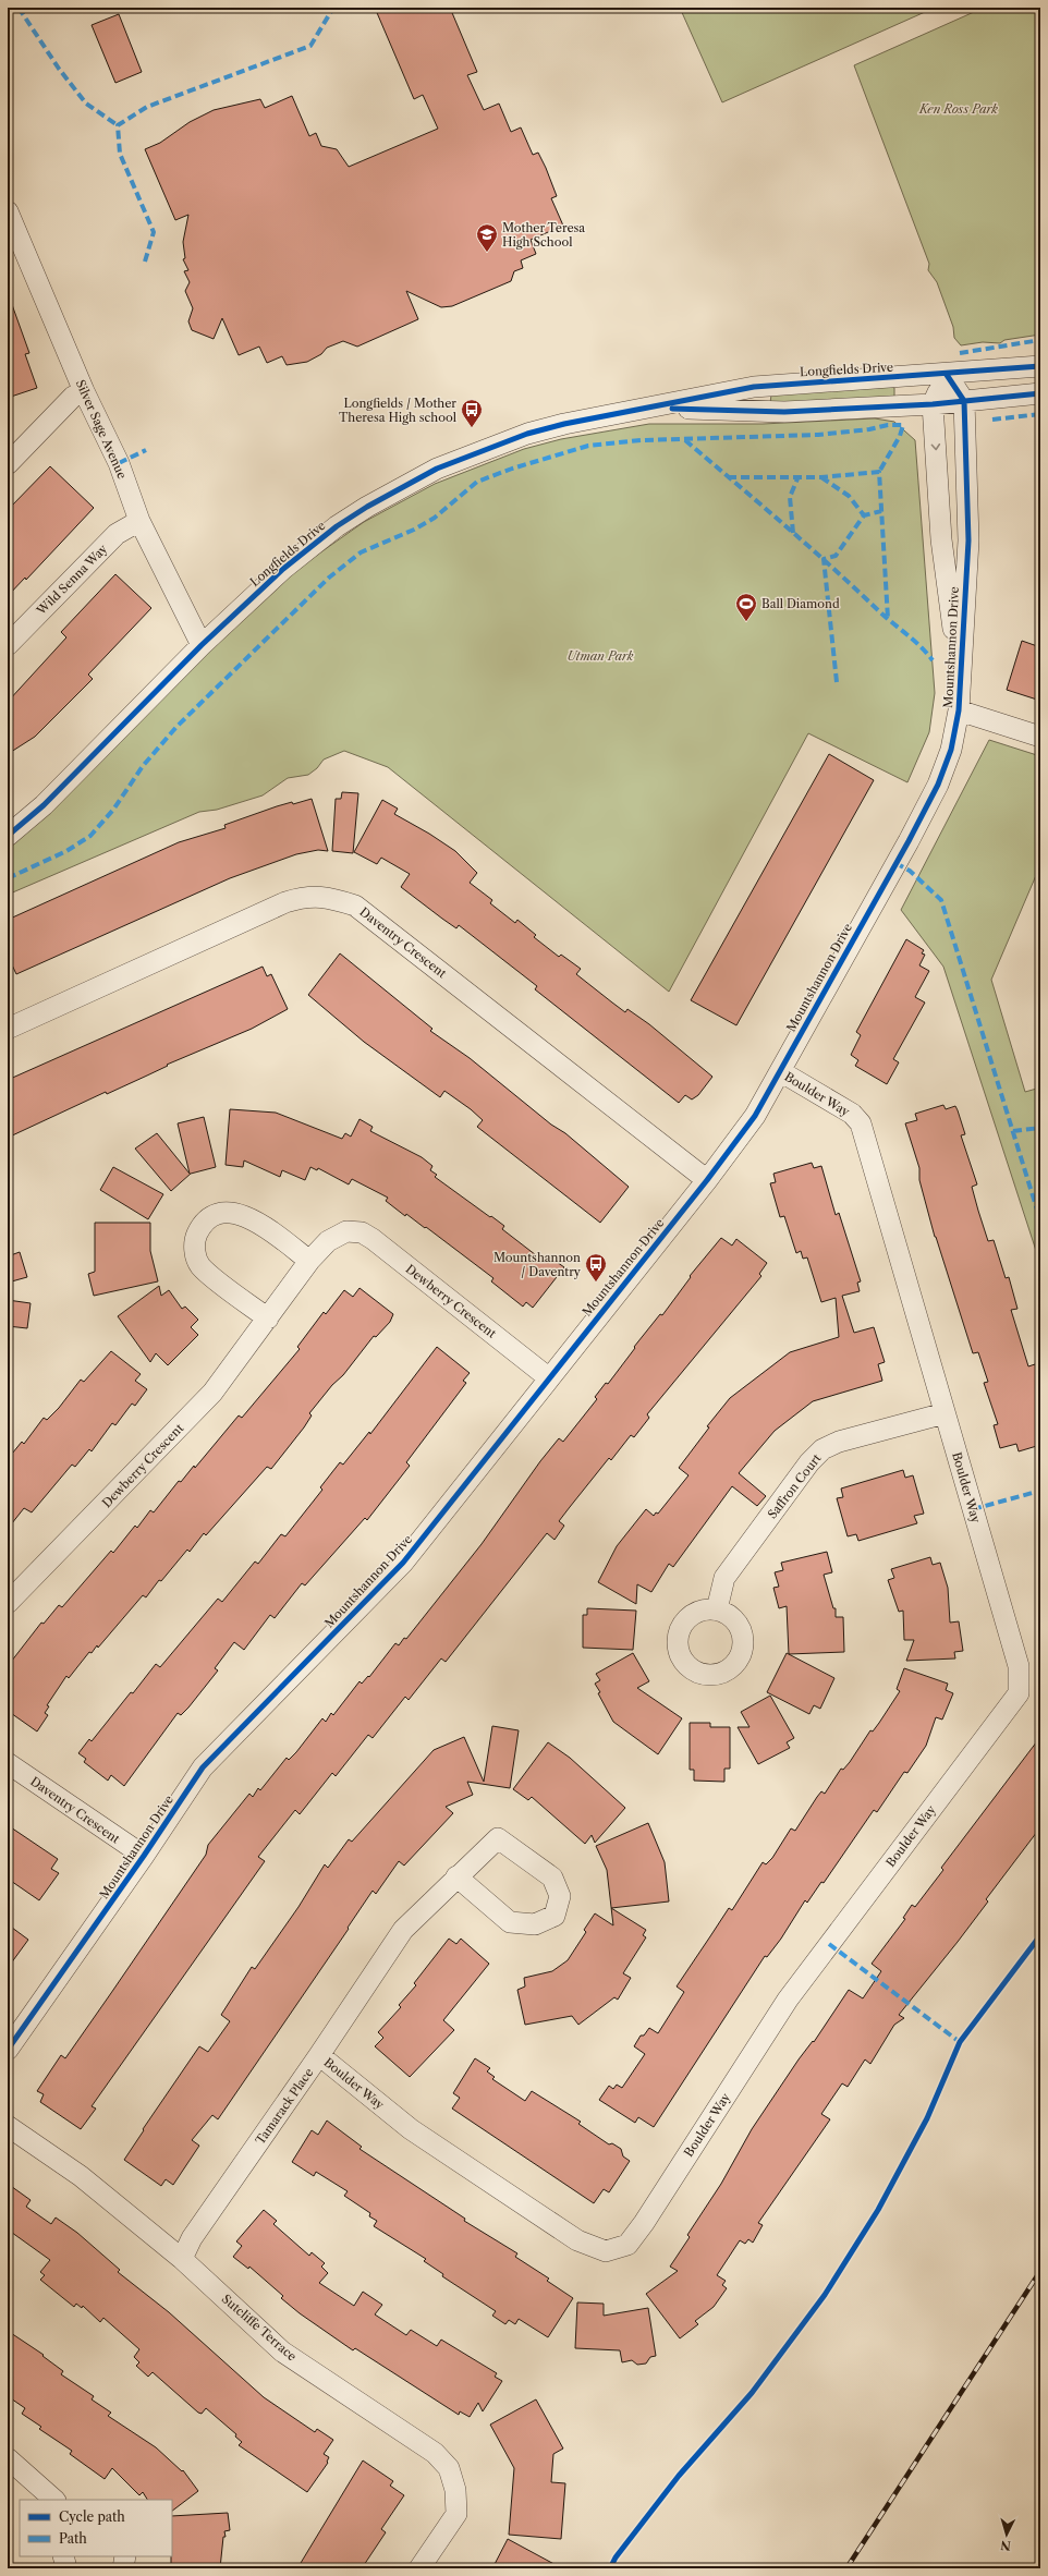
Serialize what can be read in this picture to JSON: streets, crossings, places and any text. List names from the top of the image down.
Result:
{
  "streets": {
    "street": [
      "Longfields Drive",
      "Silver Sage Avenue",
      "Wild Senna Way",
      "Mountshannon Drive",
      "Daventry Crescent",
      "Boulder Way",
      "Dewberry Crescent",
      "Saffron Court",
      "Tamarack Place",
      "Sutcliffe Terrace"
    ]
  },
  "crossings": [
    ["Longfields Drive", "Silver Sage Avenue"],
    ["Longfields Drive", "Mountshannon Drive"],
    ["Silver Sage Avenue", "Wild Senna Way"],
    ["Mountshannon Drive", "Daventry Crescent"],
    ["Mountshannon Drive", "Boulder Way"],
    ["Mountshannon Drive", "Dewberry Crescent"],
    ["Boulder Way", "Saffron Court"],
    ["Boulder Way", "Tamarack Place"],
    ["Tamarack Place", "Sutcliffe Terrace"]
  ],
  "parks": ["Ken Ross Park", "Utman Park"],
  "places": {
    "school or university": ["Mother Teresa High School"],
    "bus stop": ["Longfields / Mother Theresa High school", "Mountshannon / Daventry"],
    "sports": ["Ball Diamond"]
  },
  "legend": ["Cycle path", "Path"],
  "north": "bottom"
}
